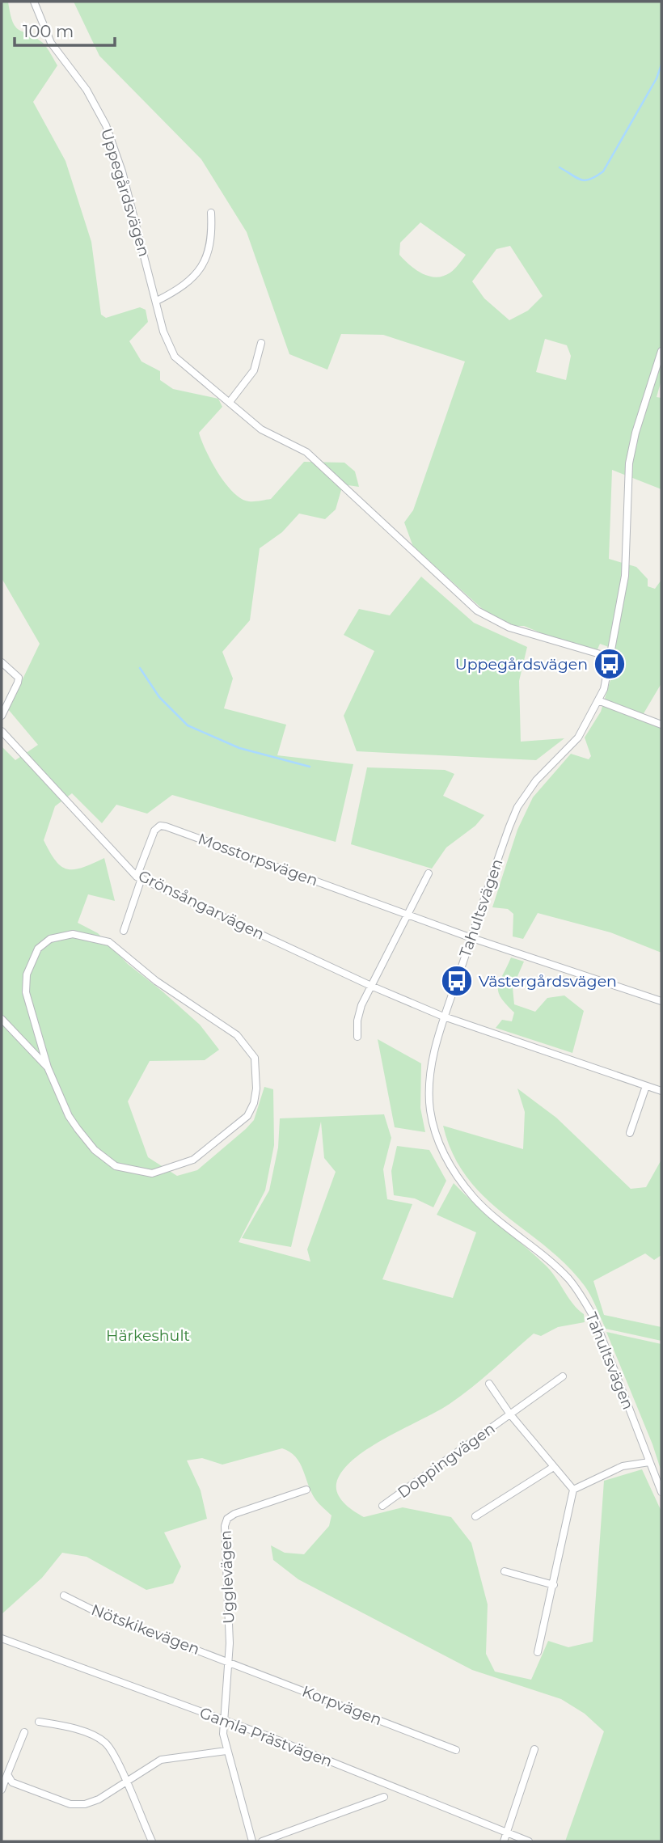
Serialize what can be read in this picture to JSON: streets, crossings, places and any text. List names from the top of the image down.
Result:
{
  "streets": {
    "street": [
      "Uppegårdsvägen",
      "Mosstorpsvägen",
      "Grönsångarvägen",
      "Tahultsvägen",
      "Doppingvägen",
      "Ugglevägen",
      "Nötskikevägen",
      "Korpvägen",
      "Gamla Prästvägen"
    ]
  },
  "crossings": [
    ["Uppegårdsvägen", "Tahultsvägen"],
    ["Mosstorpsvägen", "Grönsångarvägen"],
    ["Mosstorpsvägen", "Tahultsvägen"],
    ["Grönsångarvägen", "Tahultsvägen"],
    ["Ugglevägen", "Nötskikevägen"],
    ["Ugglevägen", "Korpvägen"],
    ["Ugglevägen", "Gamla Prästvägen"],
    ["Nötskikevägen", "Korpvägen"]
  ],
  "parks": ["Härkeshult"],
  "places": {
    "bus stop": ["Uppegårdsvägen", "Västergårdsvägen"]
  },
  "scale_bar": "100 m"
}
